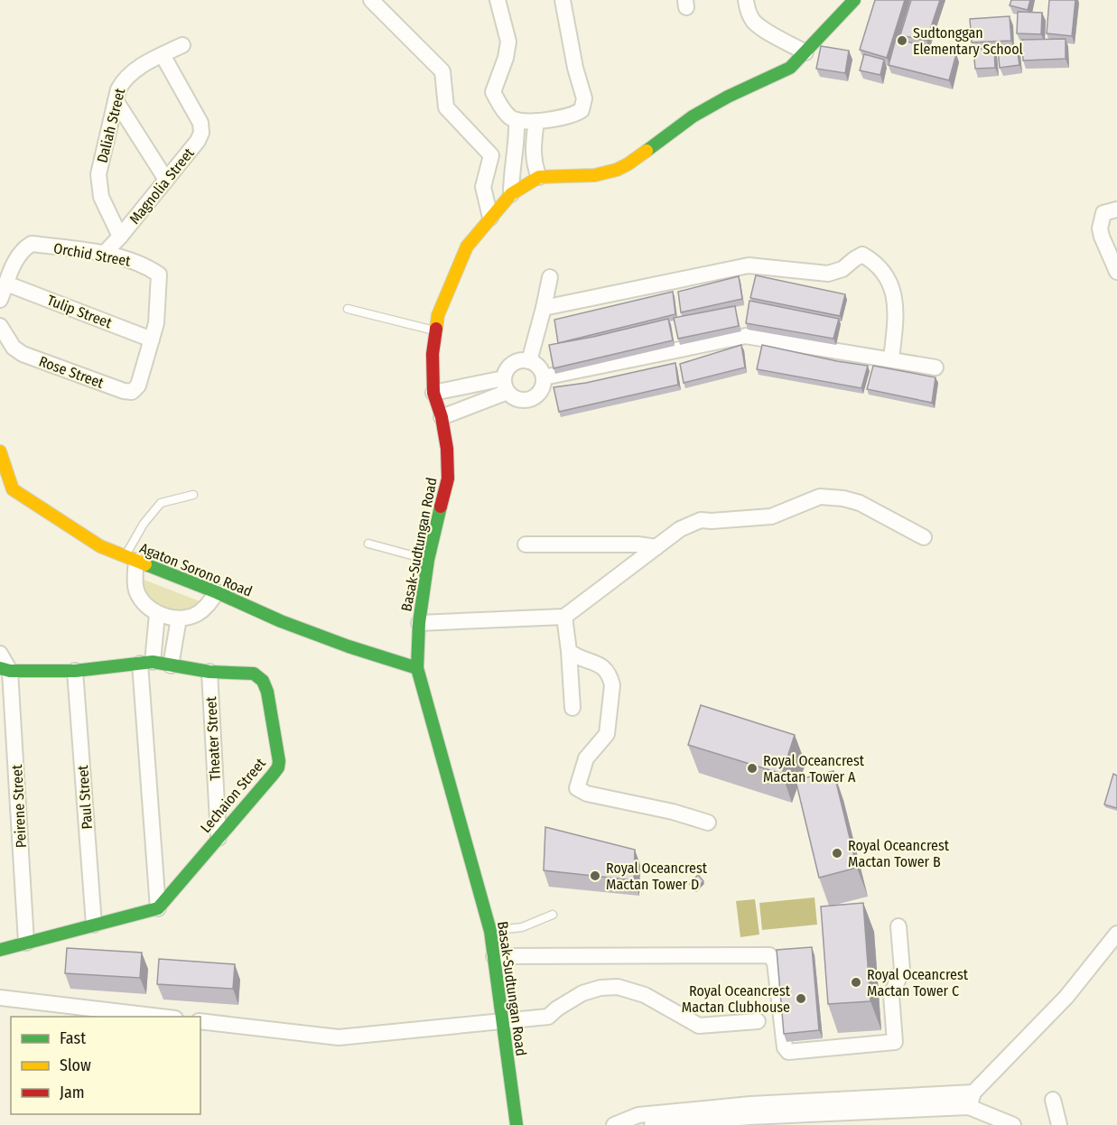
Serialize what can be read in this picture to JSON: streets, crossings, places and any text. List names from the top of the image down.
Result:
{
  "streets": {
    "street": [
      "Daliah Street",
      "Magnolia Street",
      "Orchid Street",
      "Tulip Street",
      "Rose Street",
      "Basak-Sudtungan Road",
      "Agaton Sorono Road",
      "Theater Street",
      "Lechaion Street",
      "Paul Street",
      "Peirene Street"
    ]
  },
  "crossings": [
    ["Daliah Street", "Magnolia Street"],
    ["Magnolia Street", "Orchid Street"],
    ["Orchid Street", "Tulip Street"],
    ["Orchid Street", "Rose Street"],
    ["Tulip Street", "Rose Street"],
    ["Basak-Sudtungan Road", "Agaton Sorono Road"],
    ["Theater Street", "Lechaion Street"],
    ["Lechaion Street", "Paul Street"],
    ["Lechaion Street", "Peirene Street"]
  ],
  "places": [
    "Sudtonggan Elementary School",
    "Royal Oceancrest Mactan Tower A",
    "Royal Oceancrest Mactan Tower B",
    "Royal Oceancrest Mactan Tower D",
    "Royal Oceancrest Mactan Tower C",
    "Royal Oceancrest Mactan Clubhouse"
  ],
  "legend": ["Fast", "Slow", "Jam"]
}
